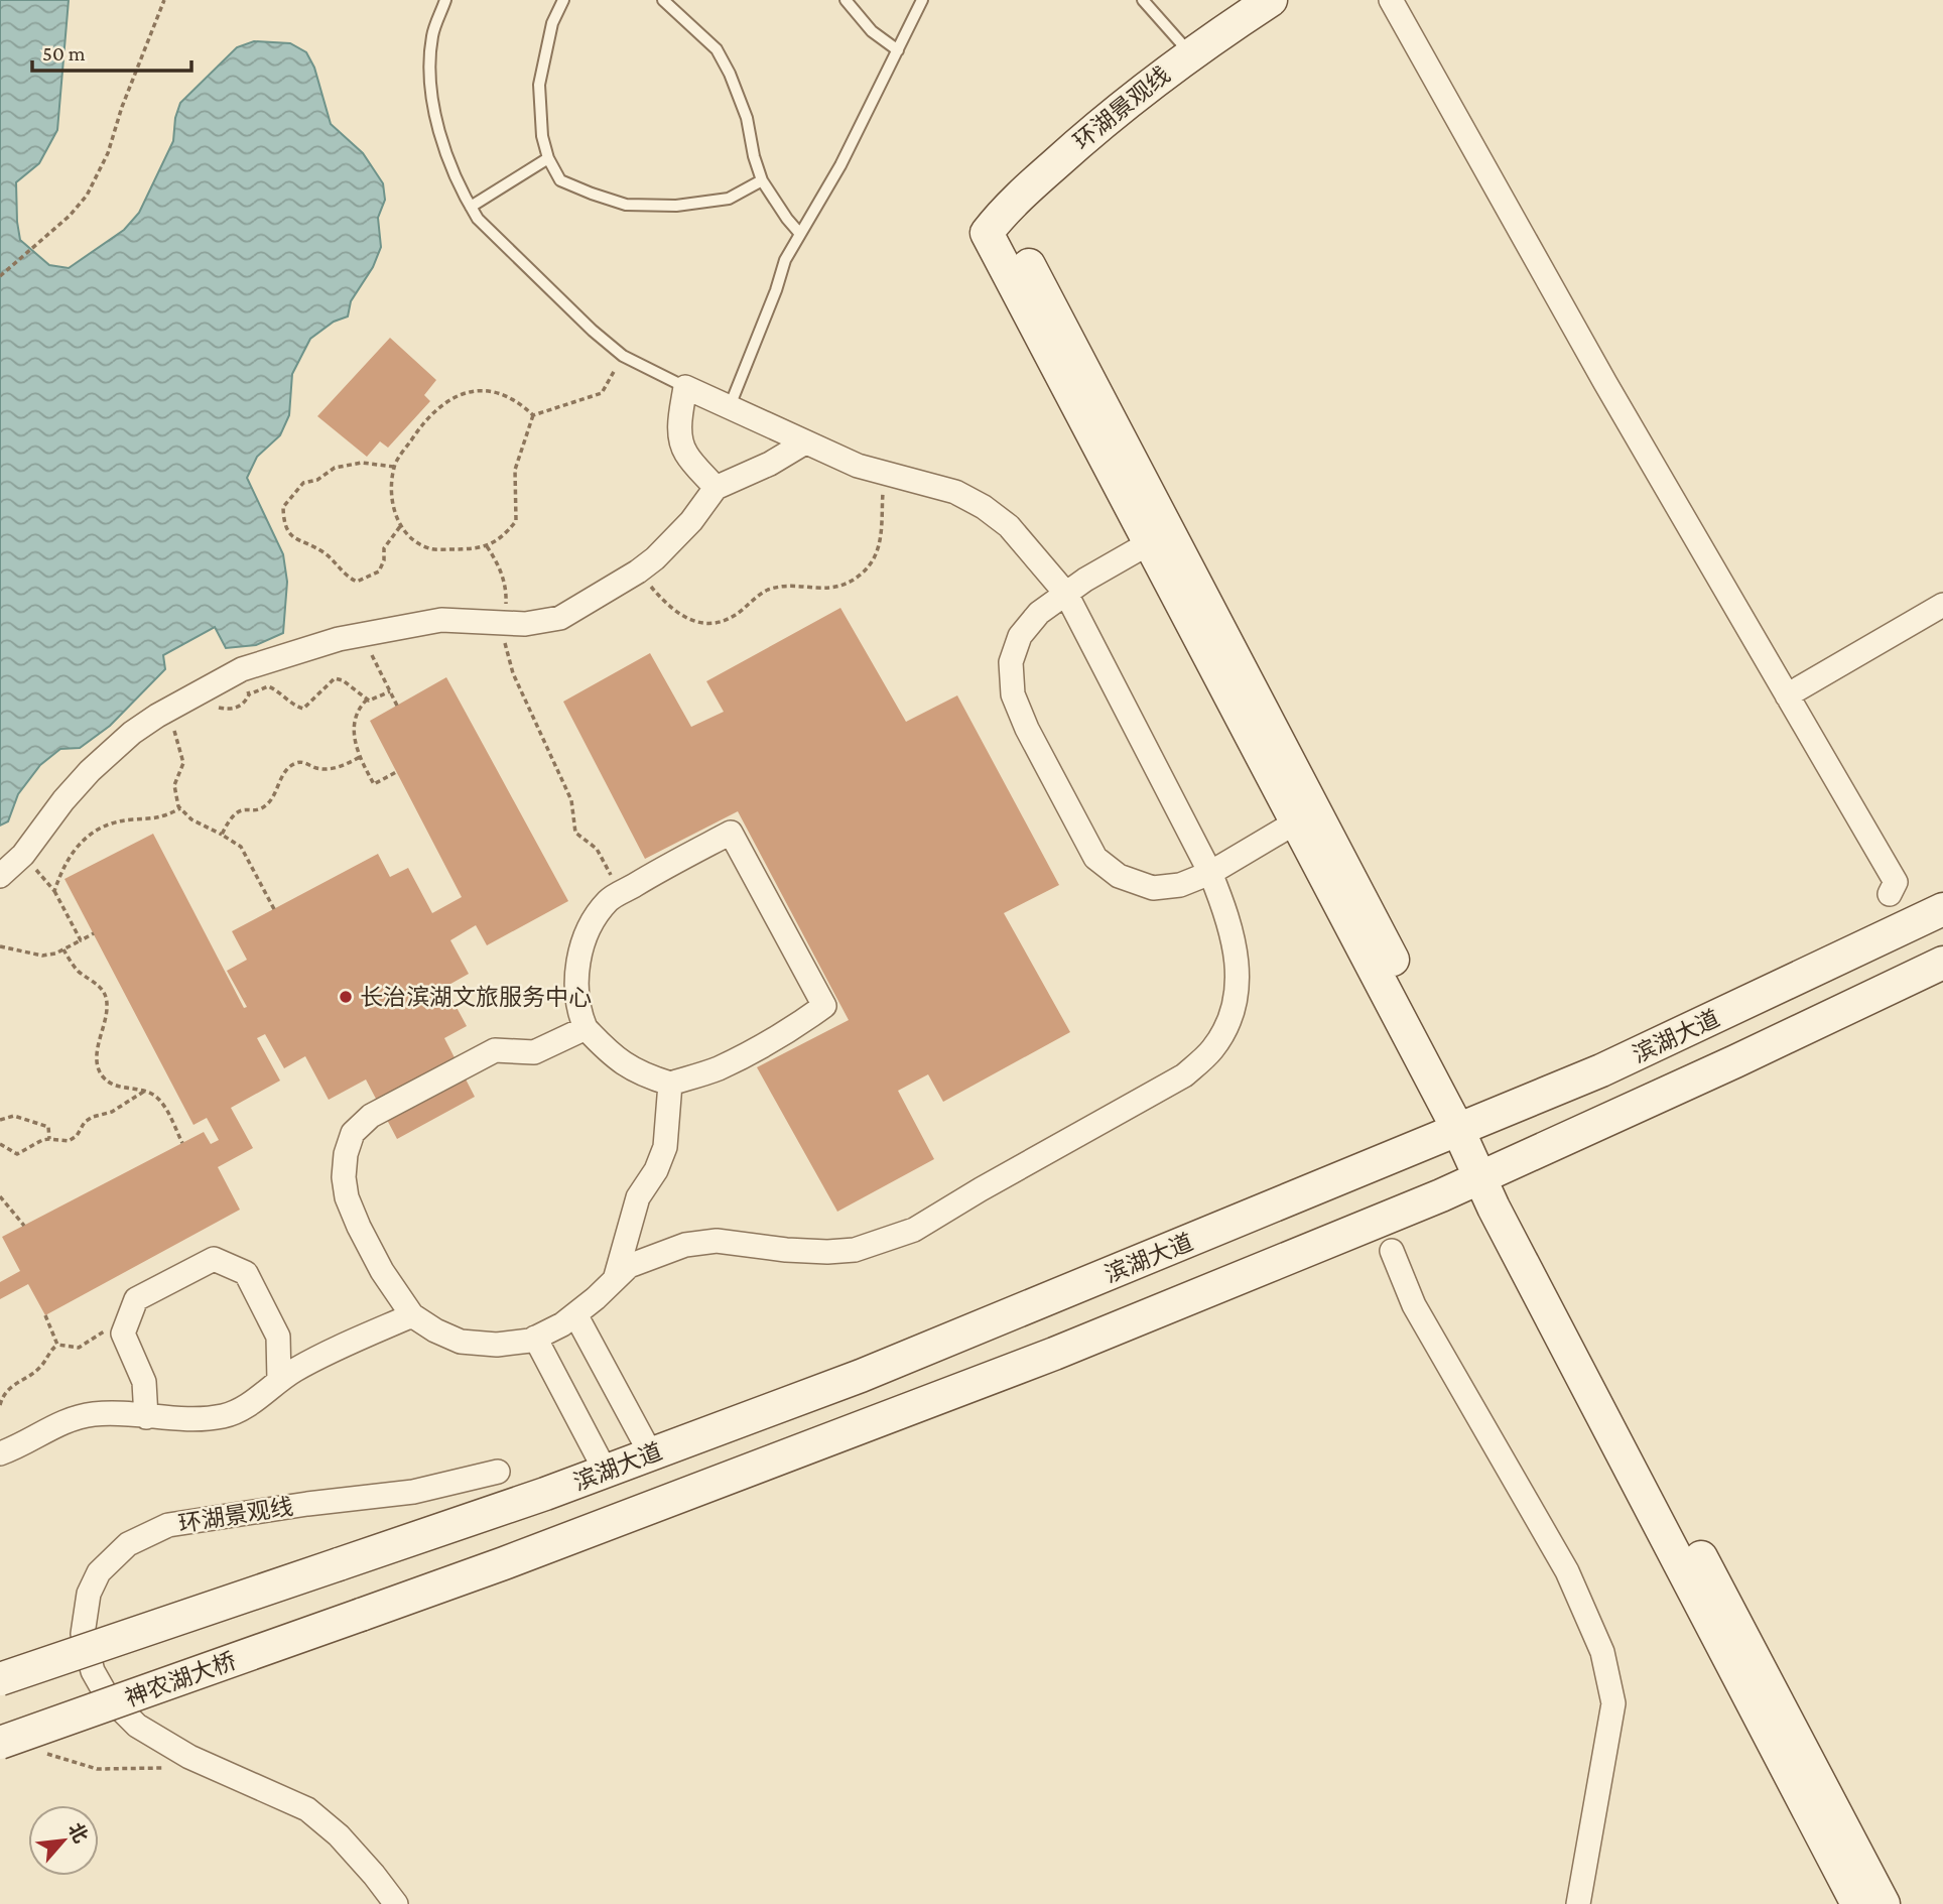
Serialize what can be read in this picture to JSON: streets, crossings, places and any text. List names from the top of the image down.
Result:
{
  "streets": {
    "main road": ["环湖景观线", "滨湖大道", "神农湖大桥"]
  },
  "crossings": [
    ["滨湖大道", "神农湖大桥"]
  ],
  "places": ["长治滨湖文旅服务中心"],
  "scale_bar": "50 m",
  "north": "top right"
}
